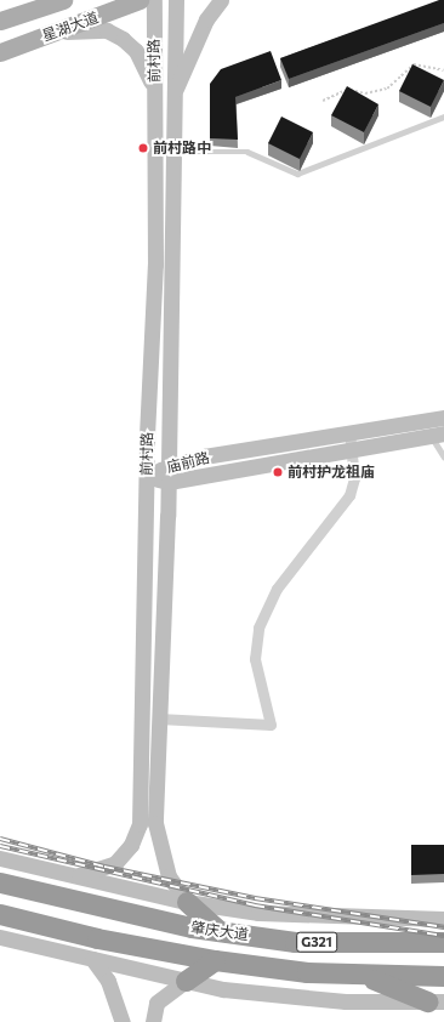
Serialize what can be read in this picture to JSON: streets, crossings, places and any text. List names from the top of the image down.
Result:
{
  "streets": {
    "highway": ["肇庆大道", "G321"],
    "main road": ["星湖大道"],
    "street": ["前村路", "庙前路"]
  },
  "crossings": [
    ["前村路", "庙前路"]
  ],
  "places": ["前村路中", "前村护龙祖庙"]
}
